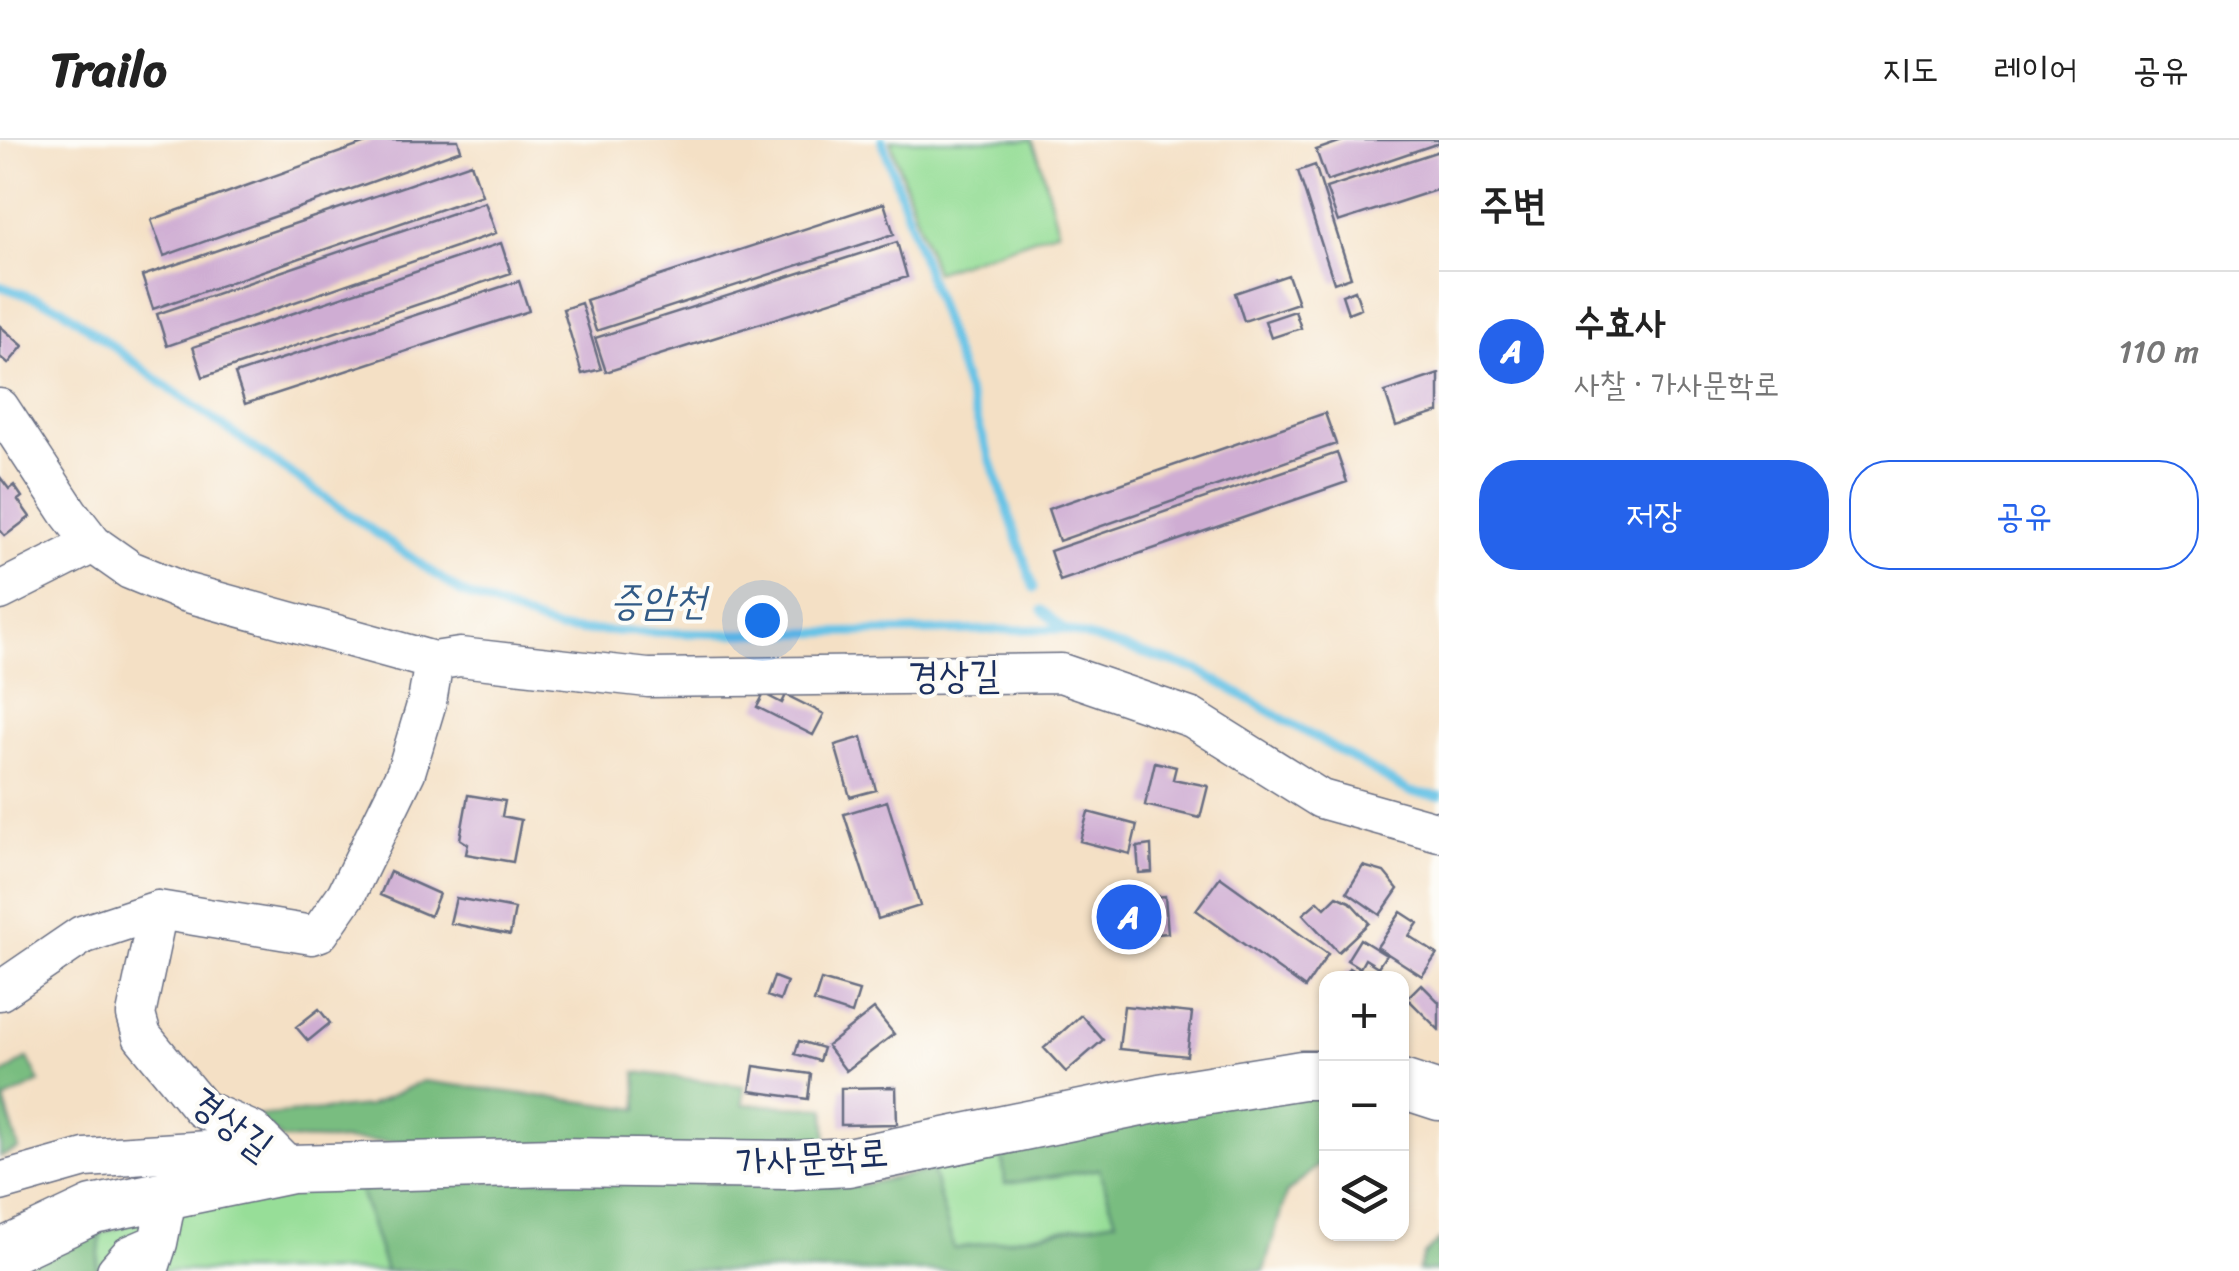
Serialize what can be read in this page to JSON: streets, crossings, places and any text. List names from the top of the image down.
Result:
{
  "streets": {
    "main road": ["가사문학로"],
    "street": ["경상길"]
  },
  "crossings": [
    ["경상길", "가사문학로"]
  ],
  "water": ["증암천"],
  "page": {
    "header": "Trailo",
    "nav": ["지도", "레이어", "공유"],
    "heading": "주변",
    "list": [
      {
        "mark": "A",
        "name": "수효사",
        "note": "사찰 · 가사문학로",
        "value": "110 m"
      }
    ],
    "buttons": ["저장", "공유"],
    "pins": "A",
    "map_buttons": ["+", "−"]
  }
}
